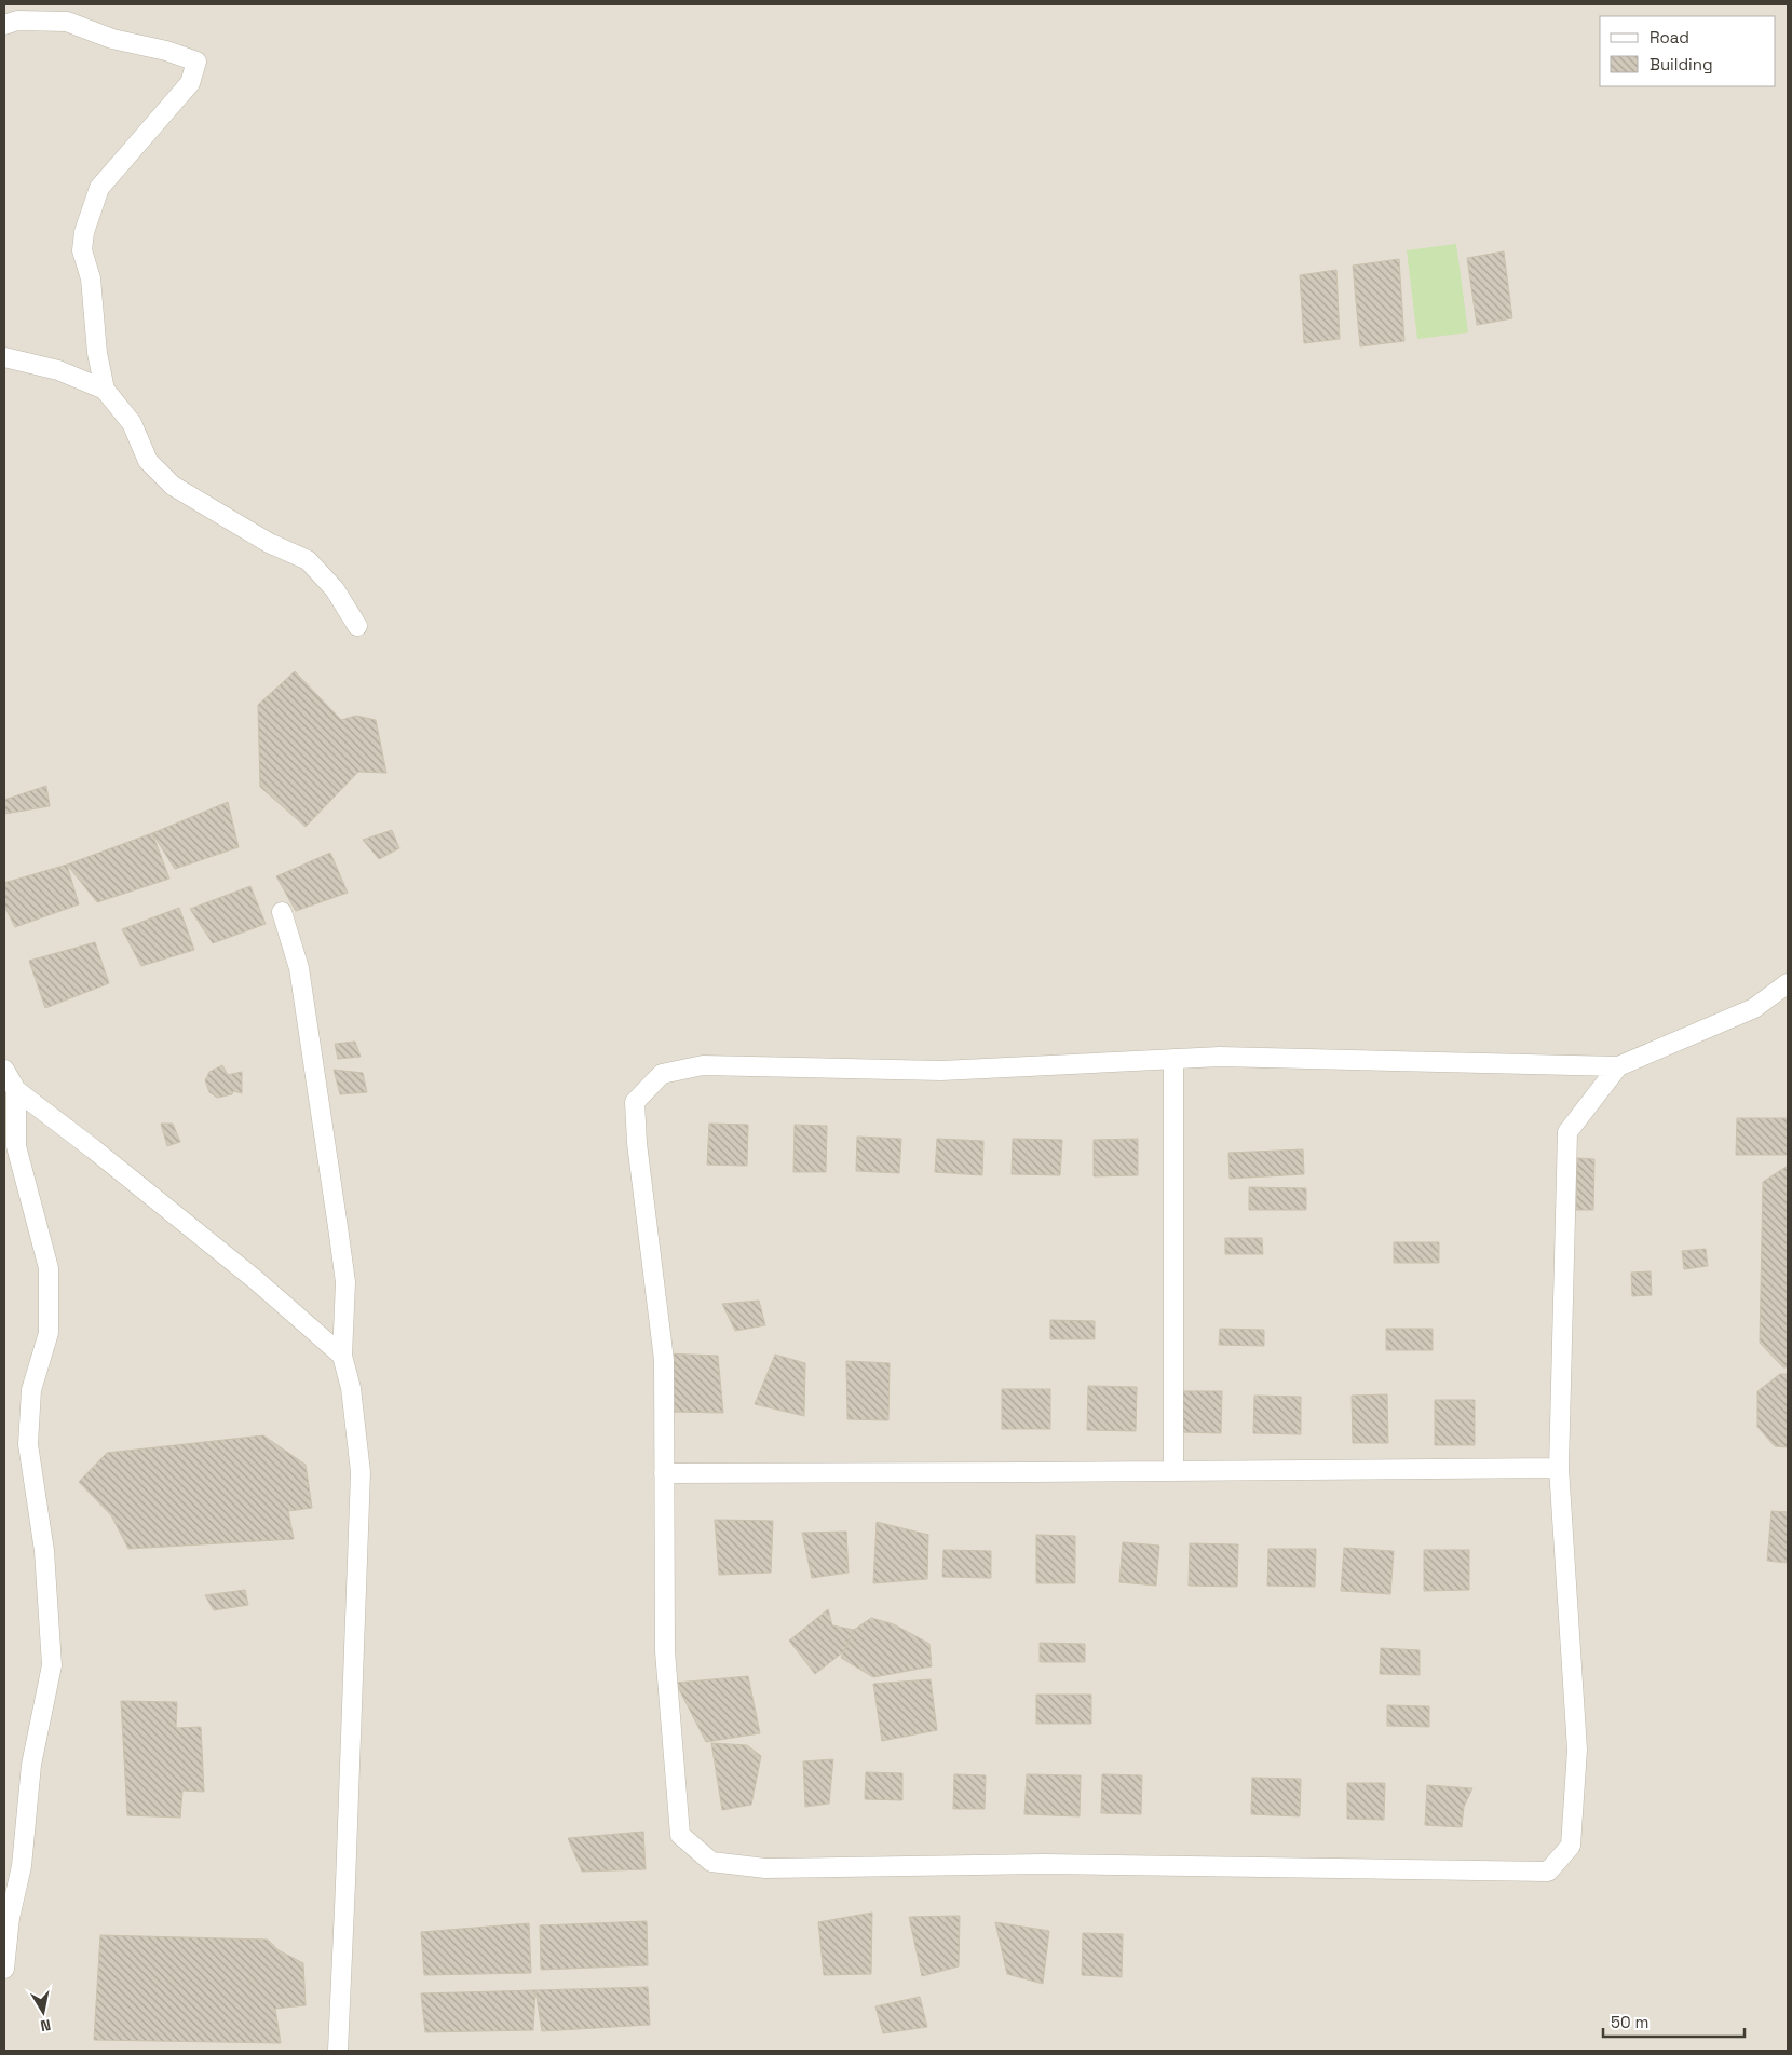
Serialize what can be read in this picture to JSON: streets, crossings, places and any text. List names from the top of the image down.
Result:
{
  "legend": ["Road", "Building"],
  "scale_bar": "50 m",
  "north": "bottom"
}
